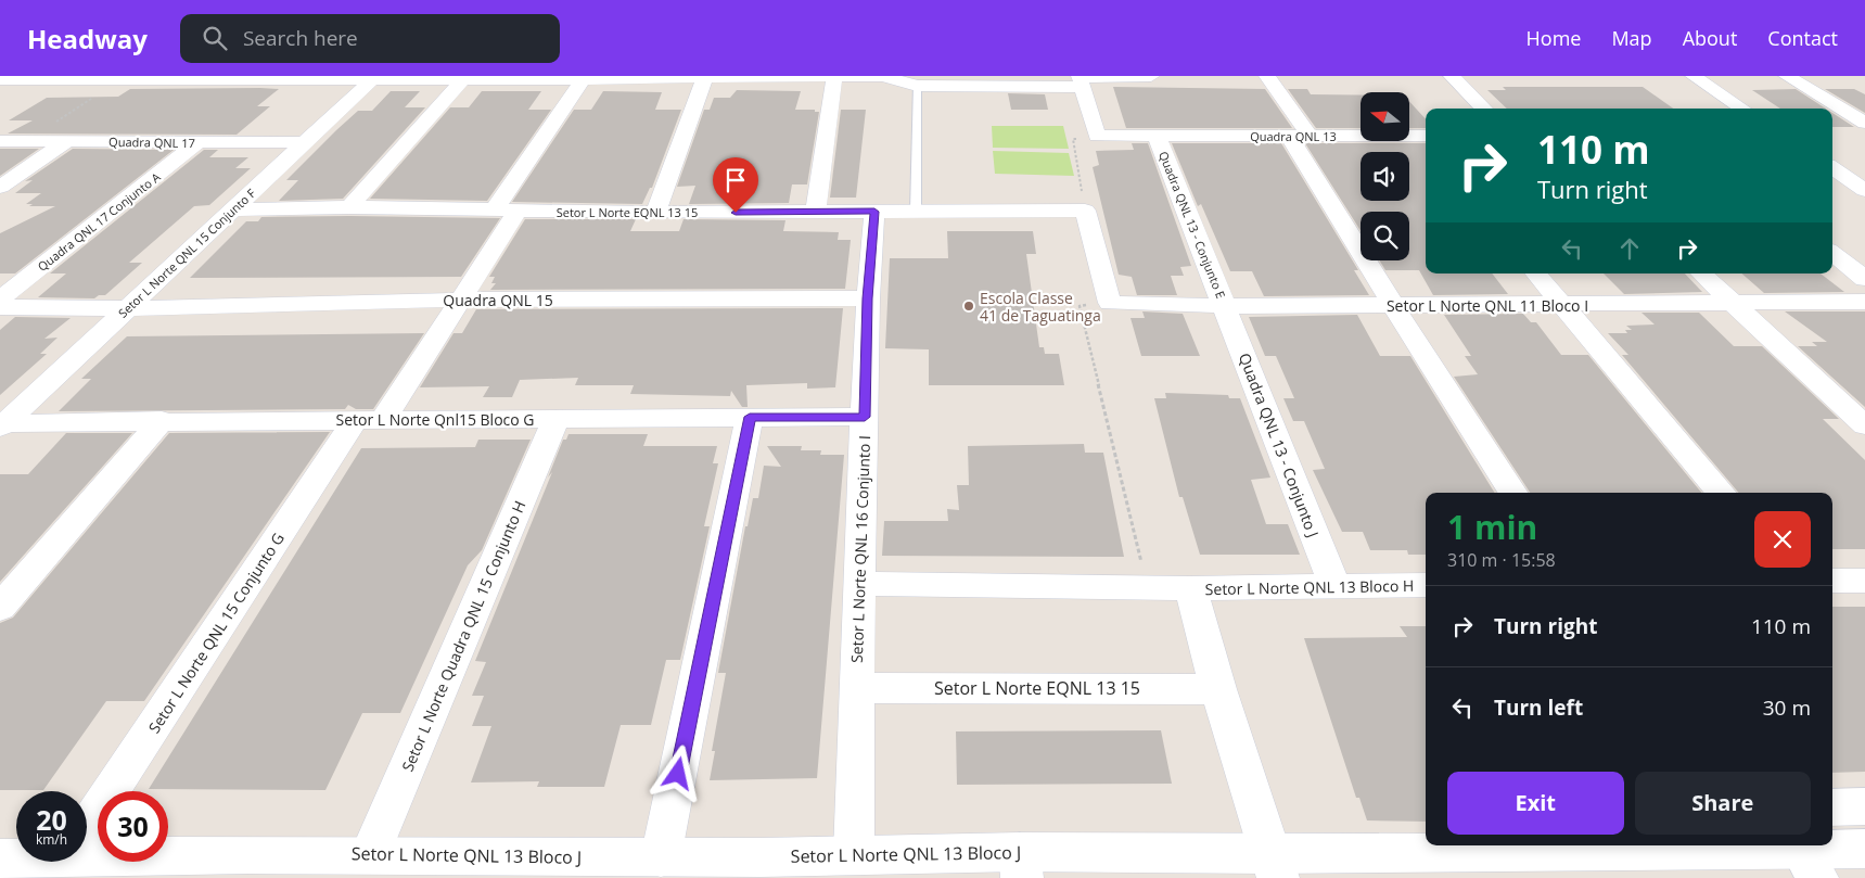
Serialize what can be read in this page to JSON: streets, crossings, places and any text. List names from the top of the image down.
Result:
{
  "streets": {
    "street": [
      "Quadra QNL 13",
      "Quadra QNL 17",
      "Setor L Norte EQNL 13 15",
      "Quadra QNL 17 Conjunto A",
      "Quadra QNL 13 - Conjunto E",
      "Setor L Norte QNL 15 Conjunto F",
      "Quadra QNL 15",
      "Setor L Norte QNL 11 Bloco I",
      "Setor L Norte Qnl15 Bloco G",
      "Quadra QNL 13 - Conjunto J",
      "Setor L Norte QNL 16 Conjunto I",
      "Setor L Norte QNL 13 Bloco H",
      "Setor L Norte QNL 15 Conjunto G",
      "Setor L Norte Quadra QNL 15 Conjunto H",
      "Setor L Norte QNL 13 Bloco J"
    ]
  },
  "crossings": [
    ["Quadra QNL 13", "Quadra QNL 13 - Conjunto E"],
    ["Quadra QNL 17", "Quadra QNL 17 Conjunto A"],
    ["Quadra QNL 17", "Setor L Norte QNL 15 Conjunto F"],
    ["Setor L Norte EQNL 13 15", "Setor L Norte QNL 15 Conjunto F"],
    ["Setor L Norte EQNL 13 15", "Setor L Norte QNL 16 Conjunto I"],
    ["Setor L Norte EQNL 13 15", "Setor L Norte QNL 15 Conjunto G"],
    ["Quadra QNL 13 - Conjunto E", "Setor L Norte QNL 11 Bloco I"],
    ["Quadra QNL 13 - Conjunto E", "Quadra QNL 13 - Conjunto J"],
    ["Setor L Norte QNL 15 Conjunto F", "Quadra QNL 15"],
    ["Setor L Norte QNL 15 Conjunto F", "Setor L Norte Qnl15 Bloco G"],
    ["Quadra QNL 15", "Setor L Norte QNL 16 Conjunto I"],
    ["Quadra QNL 15", "Setor L Norte QNL 15 Conjunto G"],
    ["Setor L Norte QNL 11 Bloco I", "Quadra QNL 13 - Conjunto J"],
    ["Setor L Norte Qnl15 Bloco G", "Setor L Norte QNL 16 Conjunto I"],
    ["Setor L Norte Qnl15 Bloco G", "Setor L Norte QNL 15 Conjunto G"],
    ["Setor L Norte Qnl15 Bloco G", "Setor L Norte Quadra QNL 15 Conjunto H"],
    ["Quadra QNL 13 - Conjunto J", "Setor L Norte QNL 13 Bloco H"],
    ["Setor L Norte QNL 16 Conjunto I", "Setor L Norte QNL 13 Bloco J"],
    ["Setor L Norte Quadra QNL 15 Conjunto H", "Setor L Norte QNL 13 Bloco J"]
  ],
  "places": ["Escola Classe 41 de Taguatinga"],
  "north": "left",
  "page": {
    "header": "Headway",
    "search": "Search here",
    "nav": [
      "Home",
      "Map",
      "About",
      "Contact"
    ],
    "turn": ["110 m", "Turn right"],
    "heading": ["1 min", "310 m · 15:58"],
    "list": [
      {
        "name": "Turn right",
        "value": "110 m"
      },
      {
        "name": "Turn left",
        "value": "30 m"
      }
    ],
    "buttons": ["Exit", "Share"],
    "speed": "20 km/h",
    "limit": "30"
  }
}
